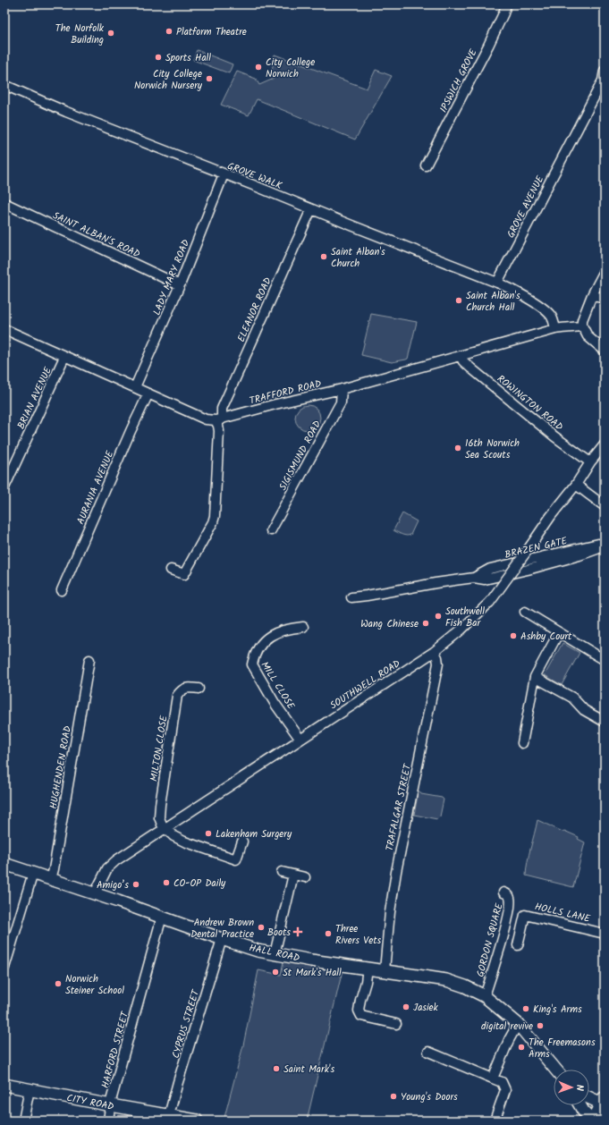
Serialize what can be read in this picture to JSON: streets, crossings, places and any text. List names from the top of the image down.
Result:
{
  "streets": {
    "street": [
      "IPSWICH GROVE",
      "GROVE WALK",
      "GROVE AVENUE",
      "SAINT ALBAN'S ROAD",
      "LADY MARY ROAD",
      "ELEANOR ROAD",
      "TRAFFORD ROAD",
      "BRIAN AVENUE",
      "ROWINGTON ROAD",
      "SIGISMUND ROAD",
      "AURANIA AVENUE",
      "BRAZEN GATE",
      "SOUTHWELL ROAD",
      "MILL CLOSE",
      "MILTON CLOSE",
      "HUGHENDEN ROAD",
      "TRAFALGAR STREET",
      "HOLLS LANE",
      "GORDON SQUARE",
      "HALL ROAD",
      "CYPRUS STREET",
      "HARFORD STREET",
      "CITY ROAD"
    ]
  },
  "crossings": [
    ["GROVE WALK", "GROVE AVENUE"],
    ["GROVE WALK", "LADY MARY ROAD"],
    ["GROVE WALK", "ELEANOR ROAD"],
    ["SAINT ALBAN'S ROAD", "LADY MARY ROAD"],
    ["ELEANOR ROAD", "TRAFFORD ROAD"],
    ["TRAFFORD ROAD", "ROWINGTON ROAD"],
    ["TRAFFORD ROAD", "SIGISMUND ROAD"],
    ["ROWINGTON ROAD", "SOUTHWELL ROAD"],
    ["SOUTHWELL ROAD", "MILL CLOSE"],
    ["SOUTHWELL ROAD", "MILTON CLOSE"],
    ["SOUTHWELL ROAD", "TRAFALGAR STREET"],
    ["SOUTHWELL ROAD", "HALL ROAD"],
    ["HUGHENDEN ROAD", "HALL ROAD"],
    ["TRAFALGAR STREET", "HALL ROAD"],
    ["GORDON SQUARE", "HALL ROAD"],
    ["HALL ROAD", "CYPRUS STREET"],
    ["HALL ROAD", "HARFORD STREET"],
    ["CYPRUS STREET", "CITY ROAD"],
    ["HARFORD STREET", "CITY ROAD"]
  ],
  "places": {
    "other": [
      "Platform Theatre",
      "The Norfolk Building",
      "Sports Hall",
      "City College Norwich",
      "City College Norwich Nursery",
      "Saint Alban's Church",
      "Saint Alban's Church Hall",
      "16th Norwich Sea Scouts",
      "Southwell Fish Bar",
      "Wang Chinese",
      "Ashby Court",
      "Lakenham Surgery",
      "CO-OP Daily",
      "Amigo’s",
      "Andrew Brown Dental Practice",
      "Three Rivers Vets",
      "St Mark's Hall",
      "Norwich Steiner School",
      "Jasiek",
      "King's Arms",
      "digital revive",
      "The Freemasons Arms",
      "Saint Mark's",
      "Young's Doors"
    ],
    "health": ["Boots"]
  },
  "north": "right"
}
